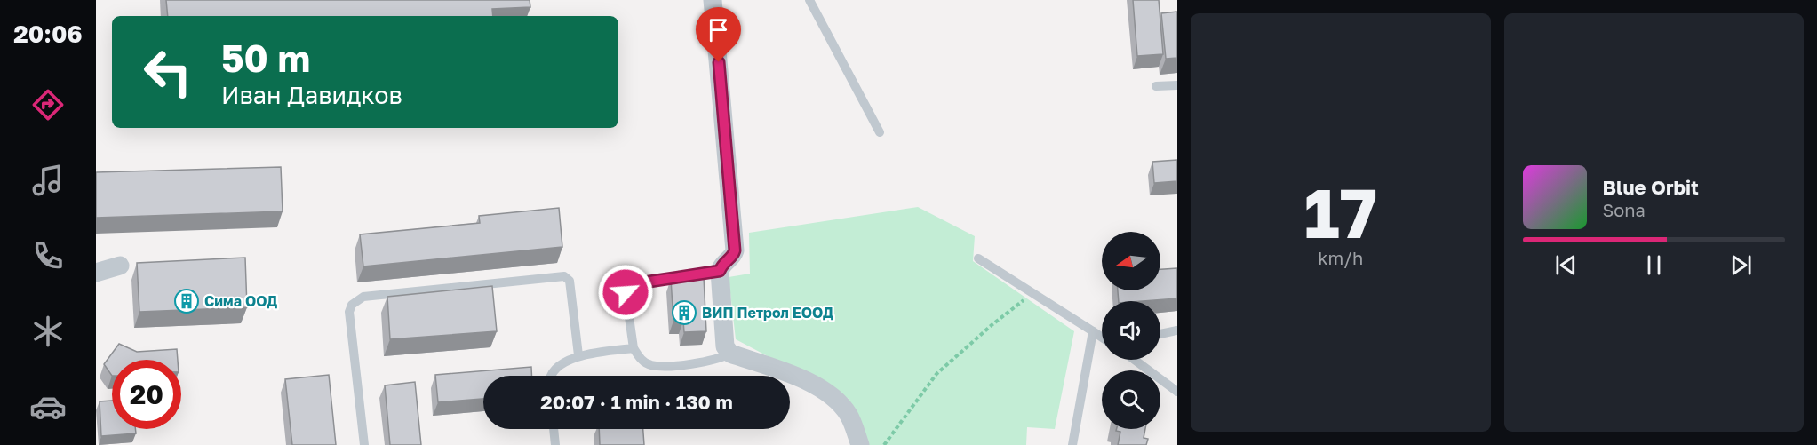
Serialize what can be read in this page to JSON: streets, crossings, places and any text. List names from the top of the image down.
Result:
{
  "places": {
    "building": ["Сима ООД", "ВИП Петрол ЕООД"]
  },
  "north": "left",
  "page": {
    "tabs": "20:06",
    "tile": ["17", "km/h"],
    "turn": ["50 m", "Иван Давидков"],
    "song": ["Blue Orbit", "Sona"],
    "limit": "20",
    "trip": "20:07 · 1 min · 130 m"
  }
}
